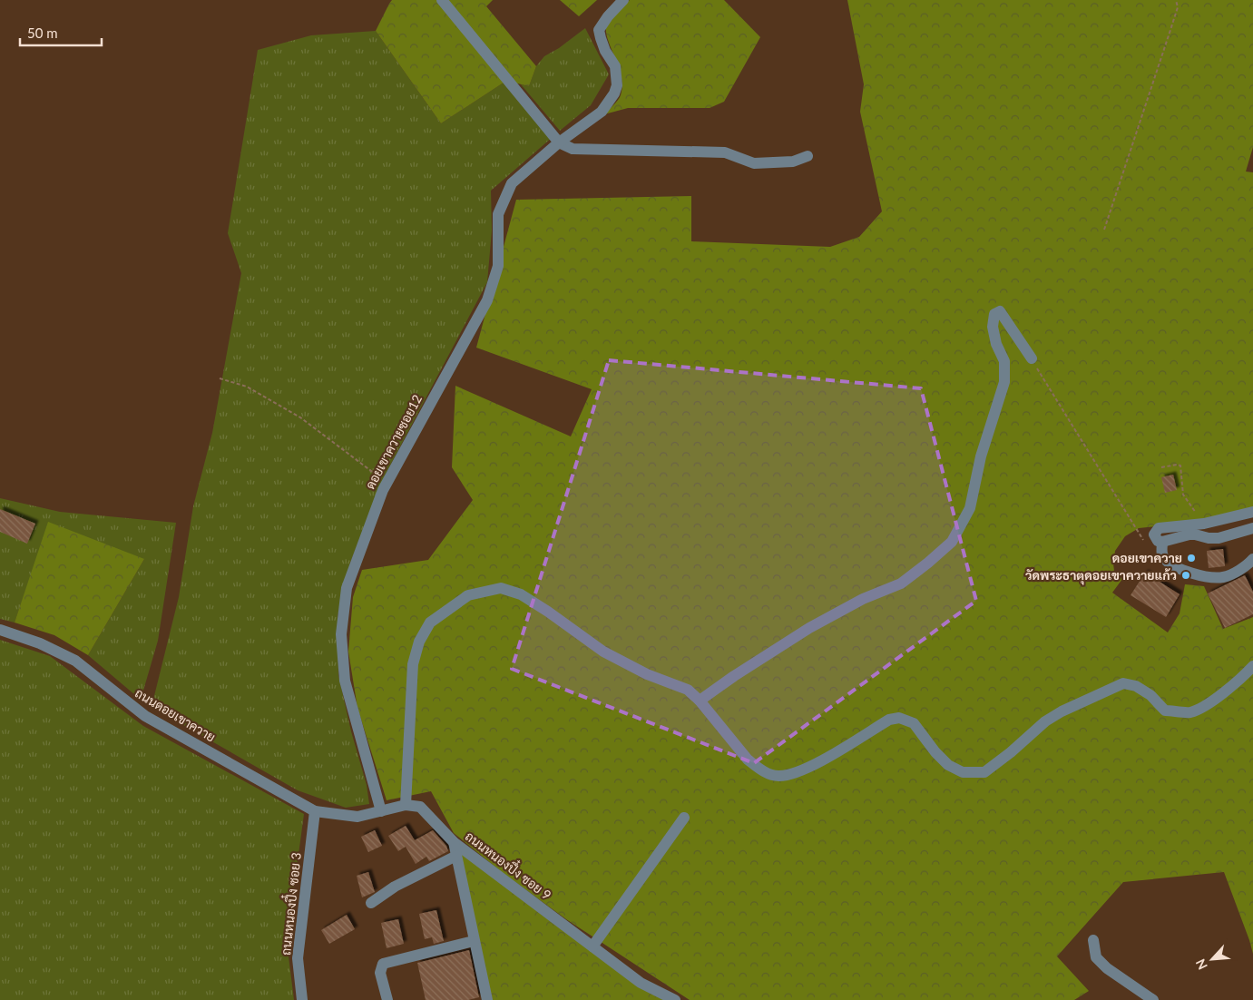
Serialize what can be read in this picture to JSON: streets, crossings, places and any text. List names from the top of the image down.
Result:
{
  "streets": {
    "street": [
      "ดอยเขาควายซอย12",
      "ถนนดอยเขาควาย",
      "ถนนหนองปึ๋ง ซอย 9",
      "ถนนหนองปึ๋ง ซอย 3"
    ]
  },
  "crossings": [
    ["ถนนดอยเขาควาย", "ถนนหนองปึ๋ง ซอย 3"]
  ],
  "places": ["ดอยเขาควาย", "วัดพระธาตุดอยเขาควายแก้ว"],
  "scale_bar": "50 m",
  "north": "bottom left"
}
